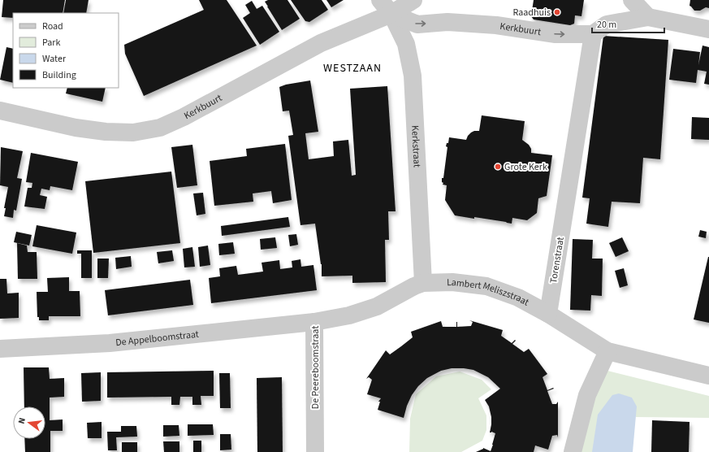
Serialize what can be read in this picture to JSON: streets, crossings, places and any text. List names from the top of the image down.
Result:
{
  "streets": {
    "street": [
      "Kerkbuurt",
      "Kerkstraat",
      "Torenstraat",
      "Lambert Meliszstraat",
      "De Appelboomstraat",
      "De Peereboomstraat"
    ]
  },
  "crossings": [
    ["Kerkbuurt", "Kerkstraat"],
    ["Kerkbuurt", "Torenstraat"],
    ["Kerkstraat", "Lambert Meliszstraat"],
    ["Kerkstraat", "De Peereboomstraat"],
    ["Torenstraat", "Lambert Meliszstraat"],
    ["Lambert Meliszstraat", "De Peereboomstraat"],
    ["De Appelboomstraat", "De Peereboomstraat"]
  ],
  "districts": ["WESTZAAN"],
  "places": ["Raadhuis", "Grote Kerk"],
  "legend": [
    "Road",
    "Park",
    "Water",
    "Building"
  ],
  "scale_bar": "20 m",
  "north": "left"
}
